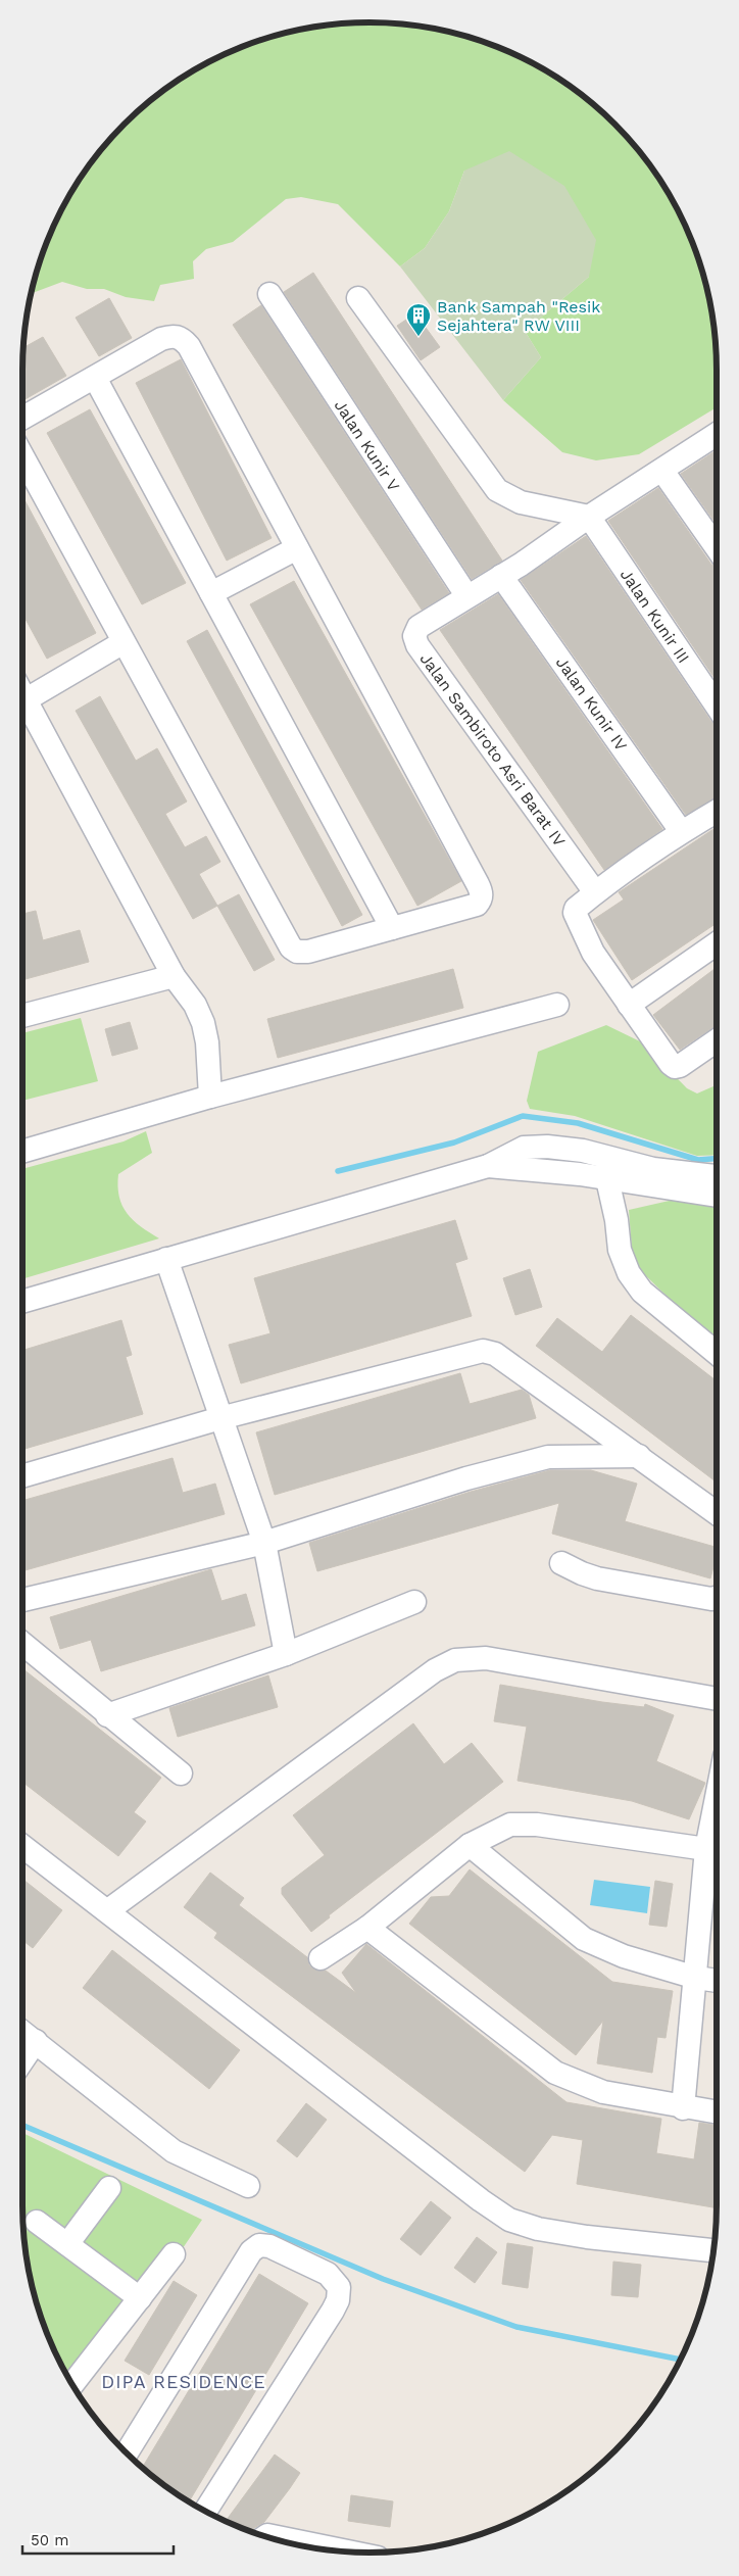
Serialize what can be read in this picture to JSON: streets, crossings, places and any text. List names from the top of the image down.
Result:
{
  "streets": {
    "street": [
      "Jalan Kunir V",
      "Jalan Kunir III",
      "Jalan Kunir IV",
      "Jalan Sambiroto Asri Barat IV"
    ]
  },
  "crossings": [
    ["Jalan Kunir V", "Jalan Sambiroto Asri Barat IV"],
    ["Jalan Kunir III", "Jalan Sambiroto Asri Barat IV"],
    ["Jalan Kunir IV", "Jalan Sambiroto Asri Barat IV"]
  ],
  "districts": ["DIPA RESIDENCE"],
  "places": {
    "building": ["Bank Sampah \"Resik Sejahtera\" RW VIII"]
  },
  "scale_bar": "50 m"
}
